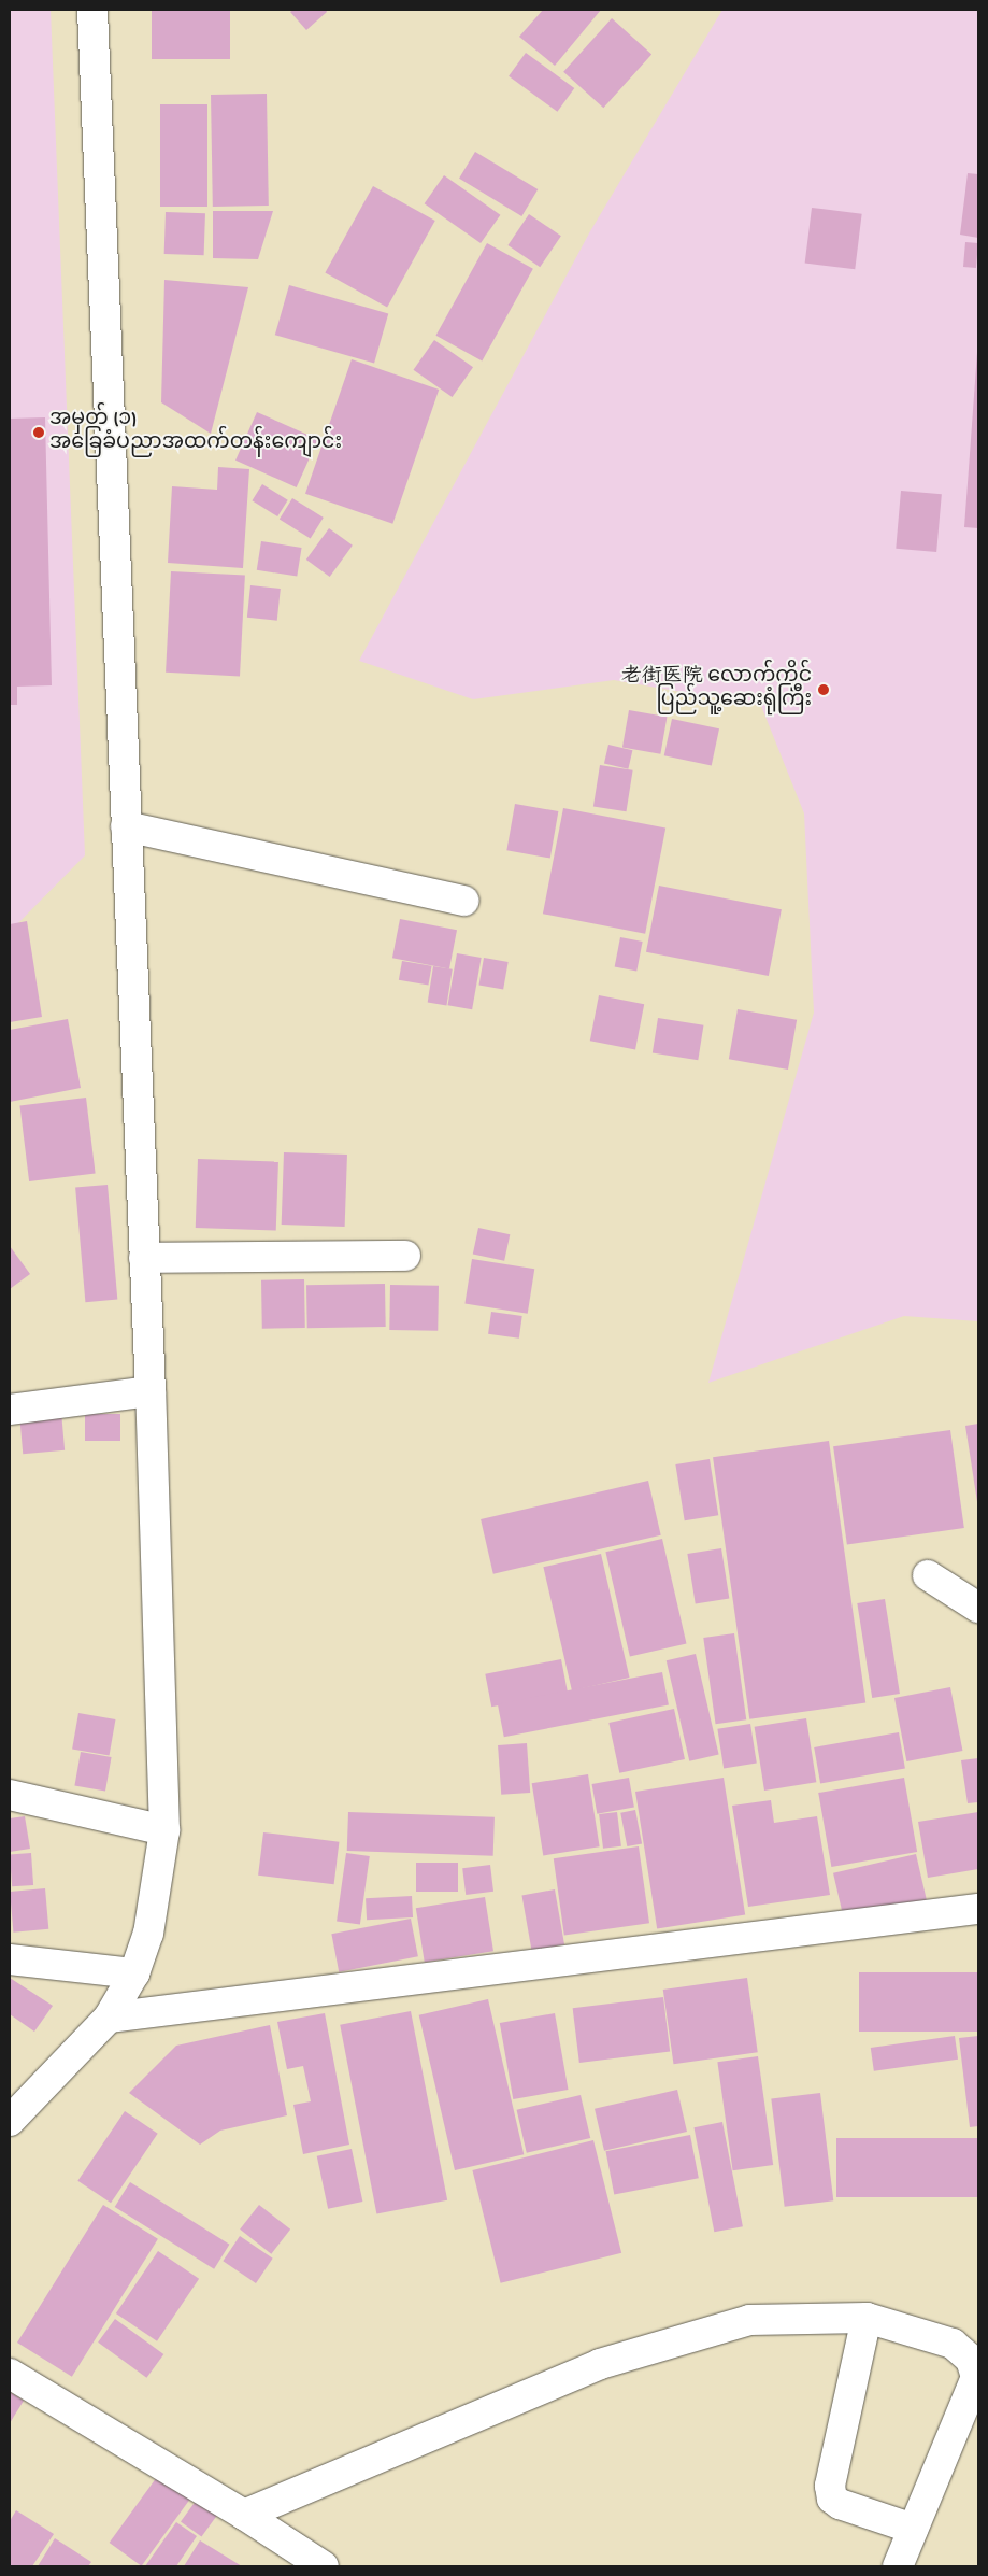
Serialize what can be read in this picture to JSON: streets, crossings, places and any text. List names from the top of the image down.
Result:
{
  "places": ["အမှတ် (၁) အခြေခံပညာအထက်တန်းကျောင်း", "老街医院 လောက်ကိုင် ပြည်သူ့ဆေးရုံကြီး"]
}
